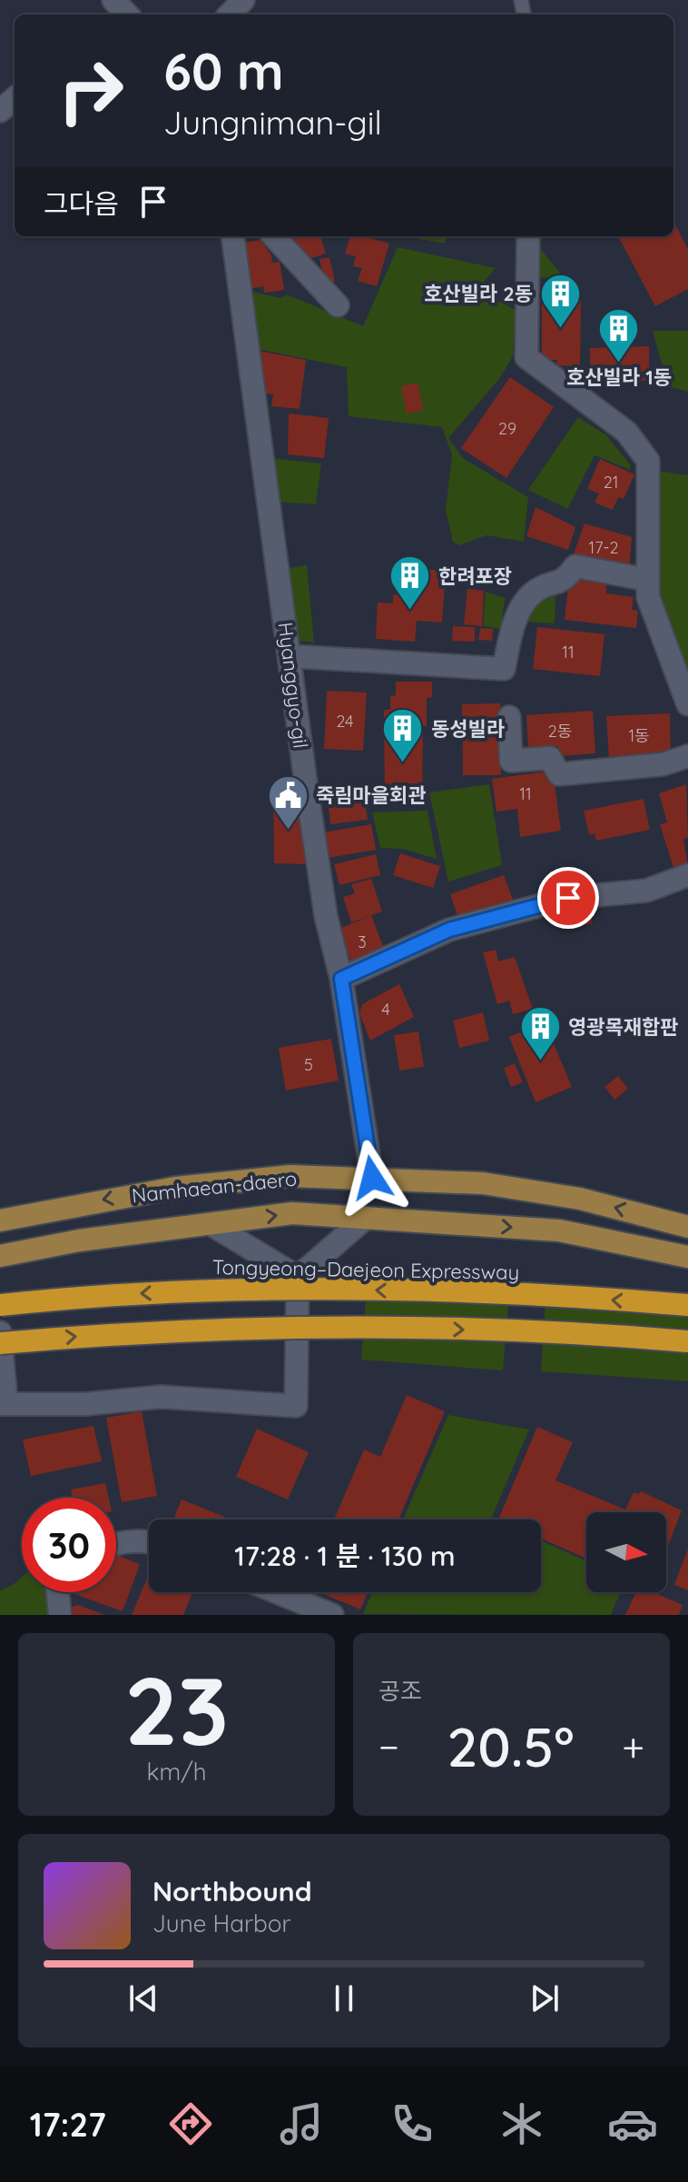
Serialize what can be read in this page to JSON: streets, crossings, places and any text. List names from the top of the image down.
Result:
{
  "streets": {
    "highway": ["Tongyeong–Daejeon Expressway"],
    "main road": ["Namhaean-daero"],
    "street": ["Hyanggyo-gil"]
  },
  "crossings": [
    ["Hyanggyo-gil", "Namhaean-daero"]
  ],
  "places": {
    "building": [
      "호산빌라 2동",
      "호산빌라 1동",
      "한려포장",
      "동성빌라",
      "영광목재합판"
    ],
    "public building": ["죽림마을회관"]
  },
  "house_numbers": [
    "29",
    "21",
    "17-2",
    "11",
    "24",
    "2동",
    "1동",
    "11",
    "3",
    "4",
    "5"
  ],
  "north": "right",
  "page": {
    "turn": ["60 m", "Jungniman-gil"],
    "then": "그다음",
    "limit": "30",
    "trip": "17:28 · 1 분 · 130 m",
    "tile": [
      ["23", "km/h"],
      "공조"
    ],
    "heat": ["−", "20.5°", "+"],
    "song": ["Northbound", "June Harbor"],
    "tabs": "17:27"
  }
}
